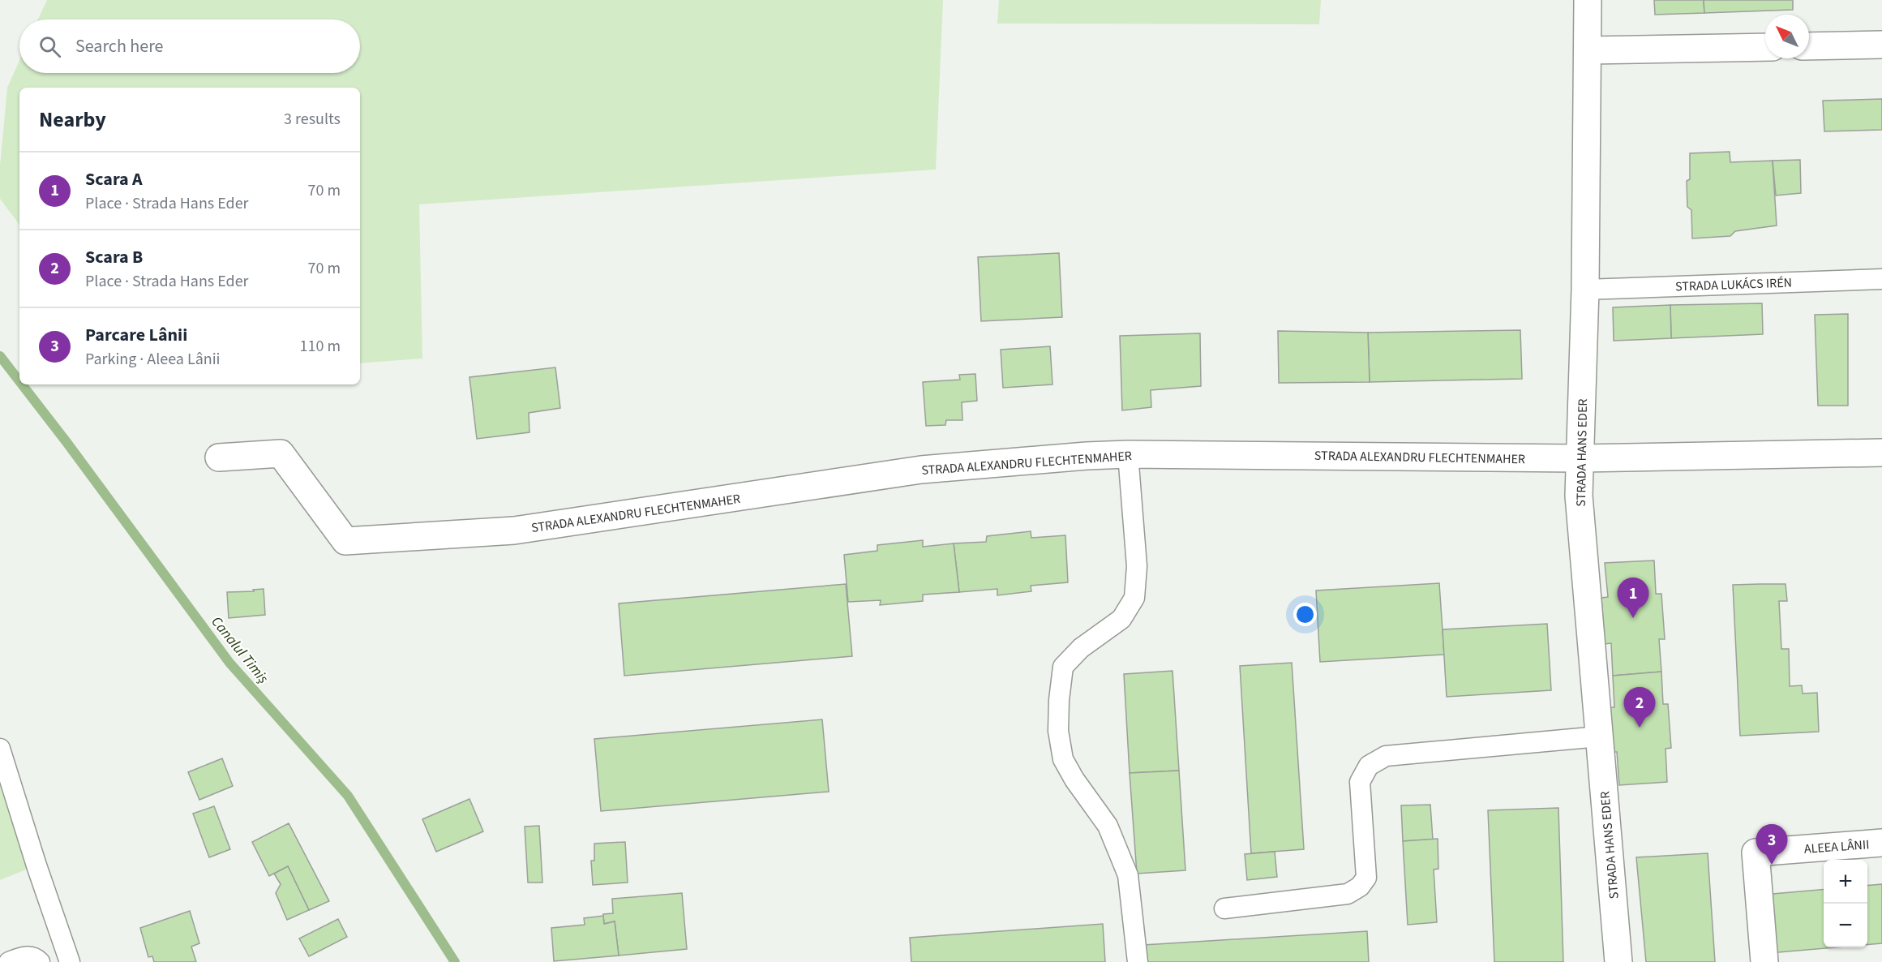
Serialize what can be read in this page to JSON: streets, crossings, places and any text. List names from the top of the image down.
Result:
{
  "streets": {
    "street": ["STRADA HANS EDER", "STRADA ALEXANDRU FLECHTENMAHER", "ALEEA LÂNII"],
    "lane": ["STRADA LUKÁCS IRÉN"]
  },
  "crossings": [
    ["STRADA LUKÁCS IRÉN", "STRADA HANS EDER"],
    ["STRADA HANS EDER", "STRADA ALEXANDRU FLECHTENMAHER"]
  ],
  "water": ["Canalul Timiș"],
  "north": "top left",
  "page": {
    "search": "Search here",
    "heading": ["Nearby", "3 results"],
    "list": [
      {
        "mark": "1",
        "name": "Scara A",
        "note": "Place · Strada Hans Eder",
        "value": "70 m"
      },
      {
        "mark": "2",
        "name": "Scara B",
        "note": "Place · Strada Hans Eder",
        "value": "70 m"
      },
      {
        "mark": "3",
        "name": "Parcare Lânii",
        "note": "Parking · Aleea Lânii",
        "value": "110 m"
      }
    ],
    "pins": ["1", "2", "3"],
    "map_buttons": ["+", "−"]
  }
}
